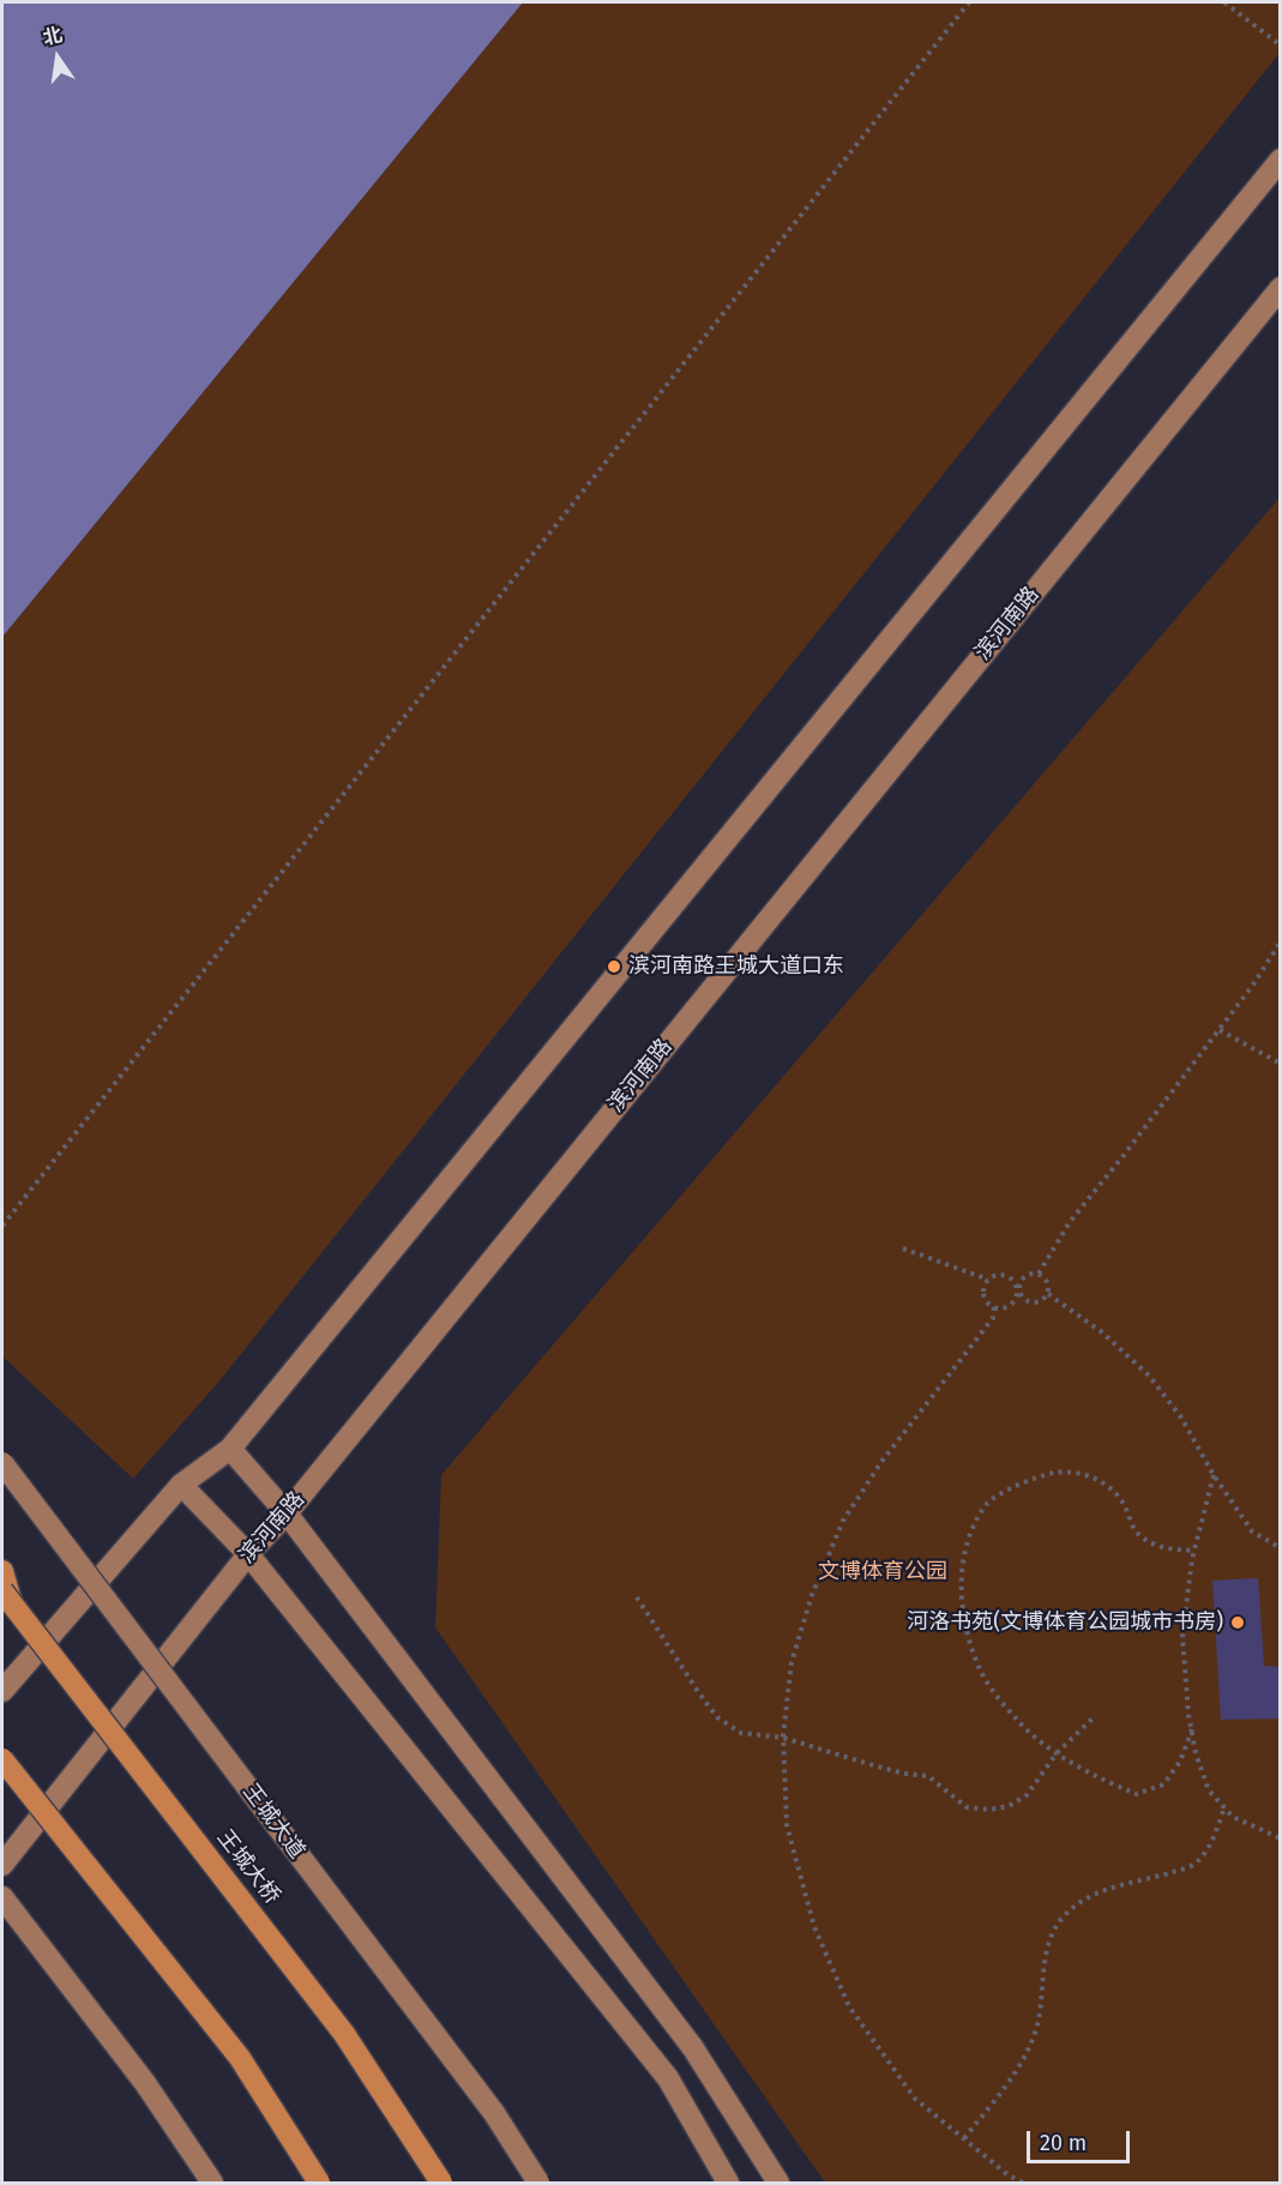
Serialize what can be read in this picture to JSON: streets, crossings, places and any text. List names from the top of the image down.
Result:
{
  "streets": {
    "highway": ["王城大桥"],
    "main road": ["滨河南路", "王城大道"]
  },
  "parks": ["文博体育公园"],
  "places": ["滨河南路王城大道口东", "河洛书苑(文博体育公园城市书房)"],
  "scale_bar": "20 m",
  "north": "top"
}
